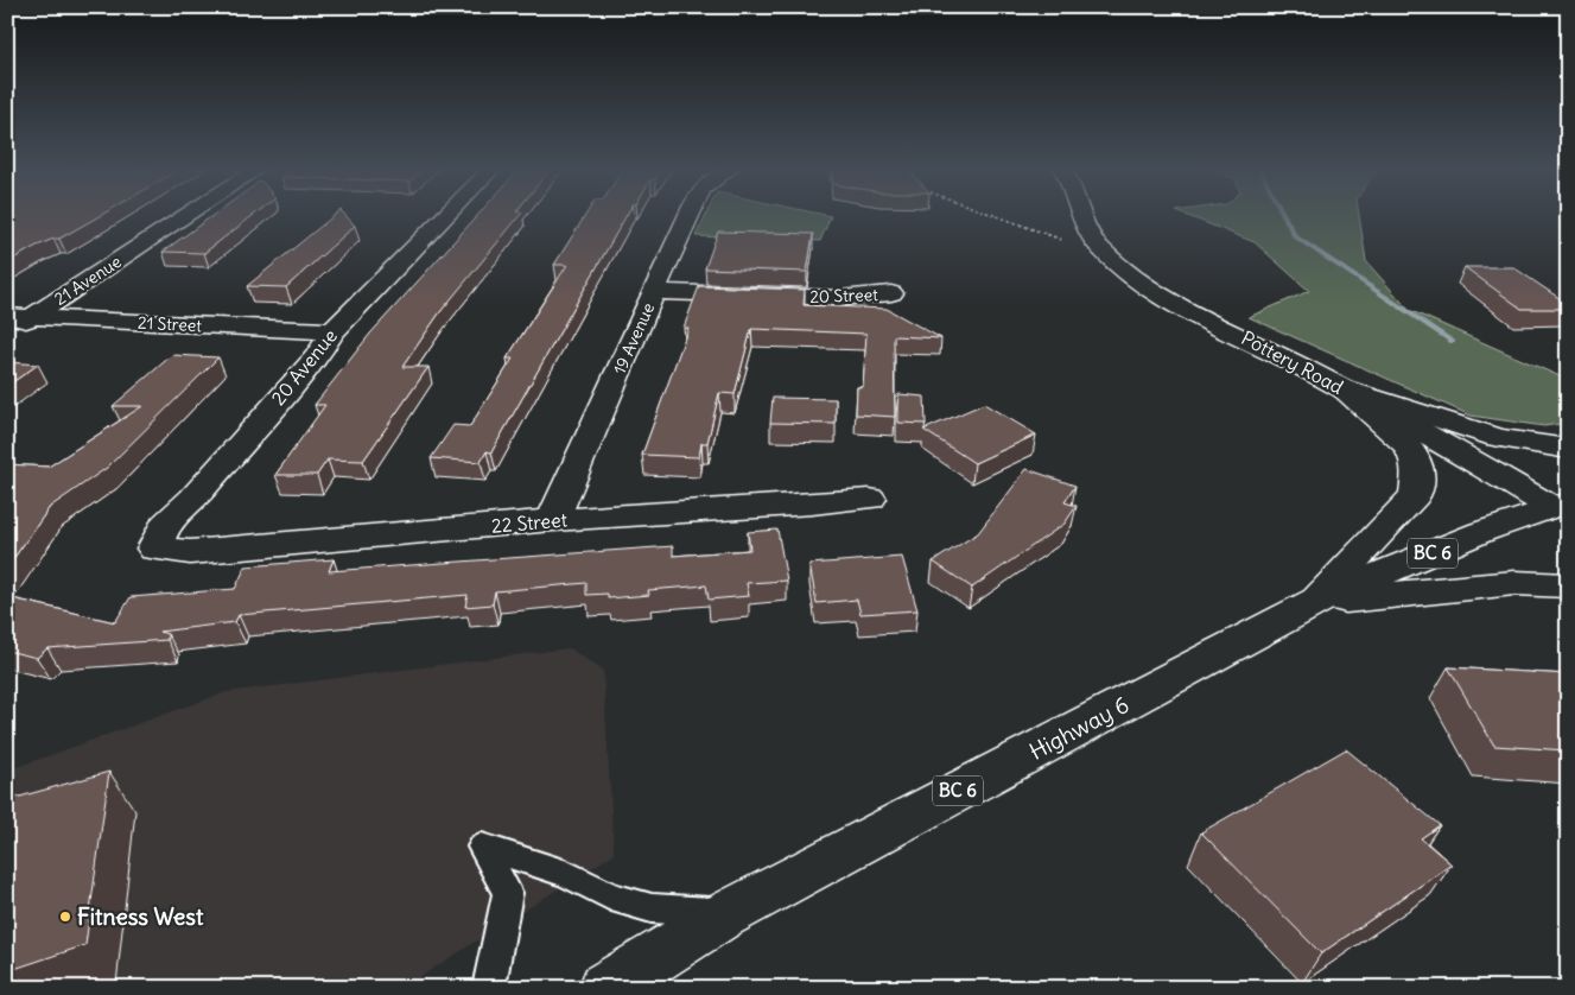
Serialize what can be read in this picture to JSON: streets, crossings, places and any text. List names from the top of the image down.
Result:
{
  "streets": {
    "street": [
      "21 Avenue",
      "20 Street",
      "21 Street",
      "19 Avenue",
      "Pottery Road",
      "20 Avenue",
      "22 Street",
      "BC 6",
      "Highway 6"
    ]
  },
  "crossings": [
    ["21 Avenue", "21 Street"],
    ["20 Street", "19 Avenue"],
    ["21 Street", "20 Avenue"],
    ["19 Avenue", "22 Street"],
    ["Pottery Road", "Highway 6"],
    ["20 Avenue", "22 Street"]
  ],
  "places": ["Fitness West"]
}
